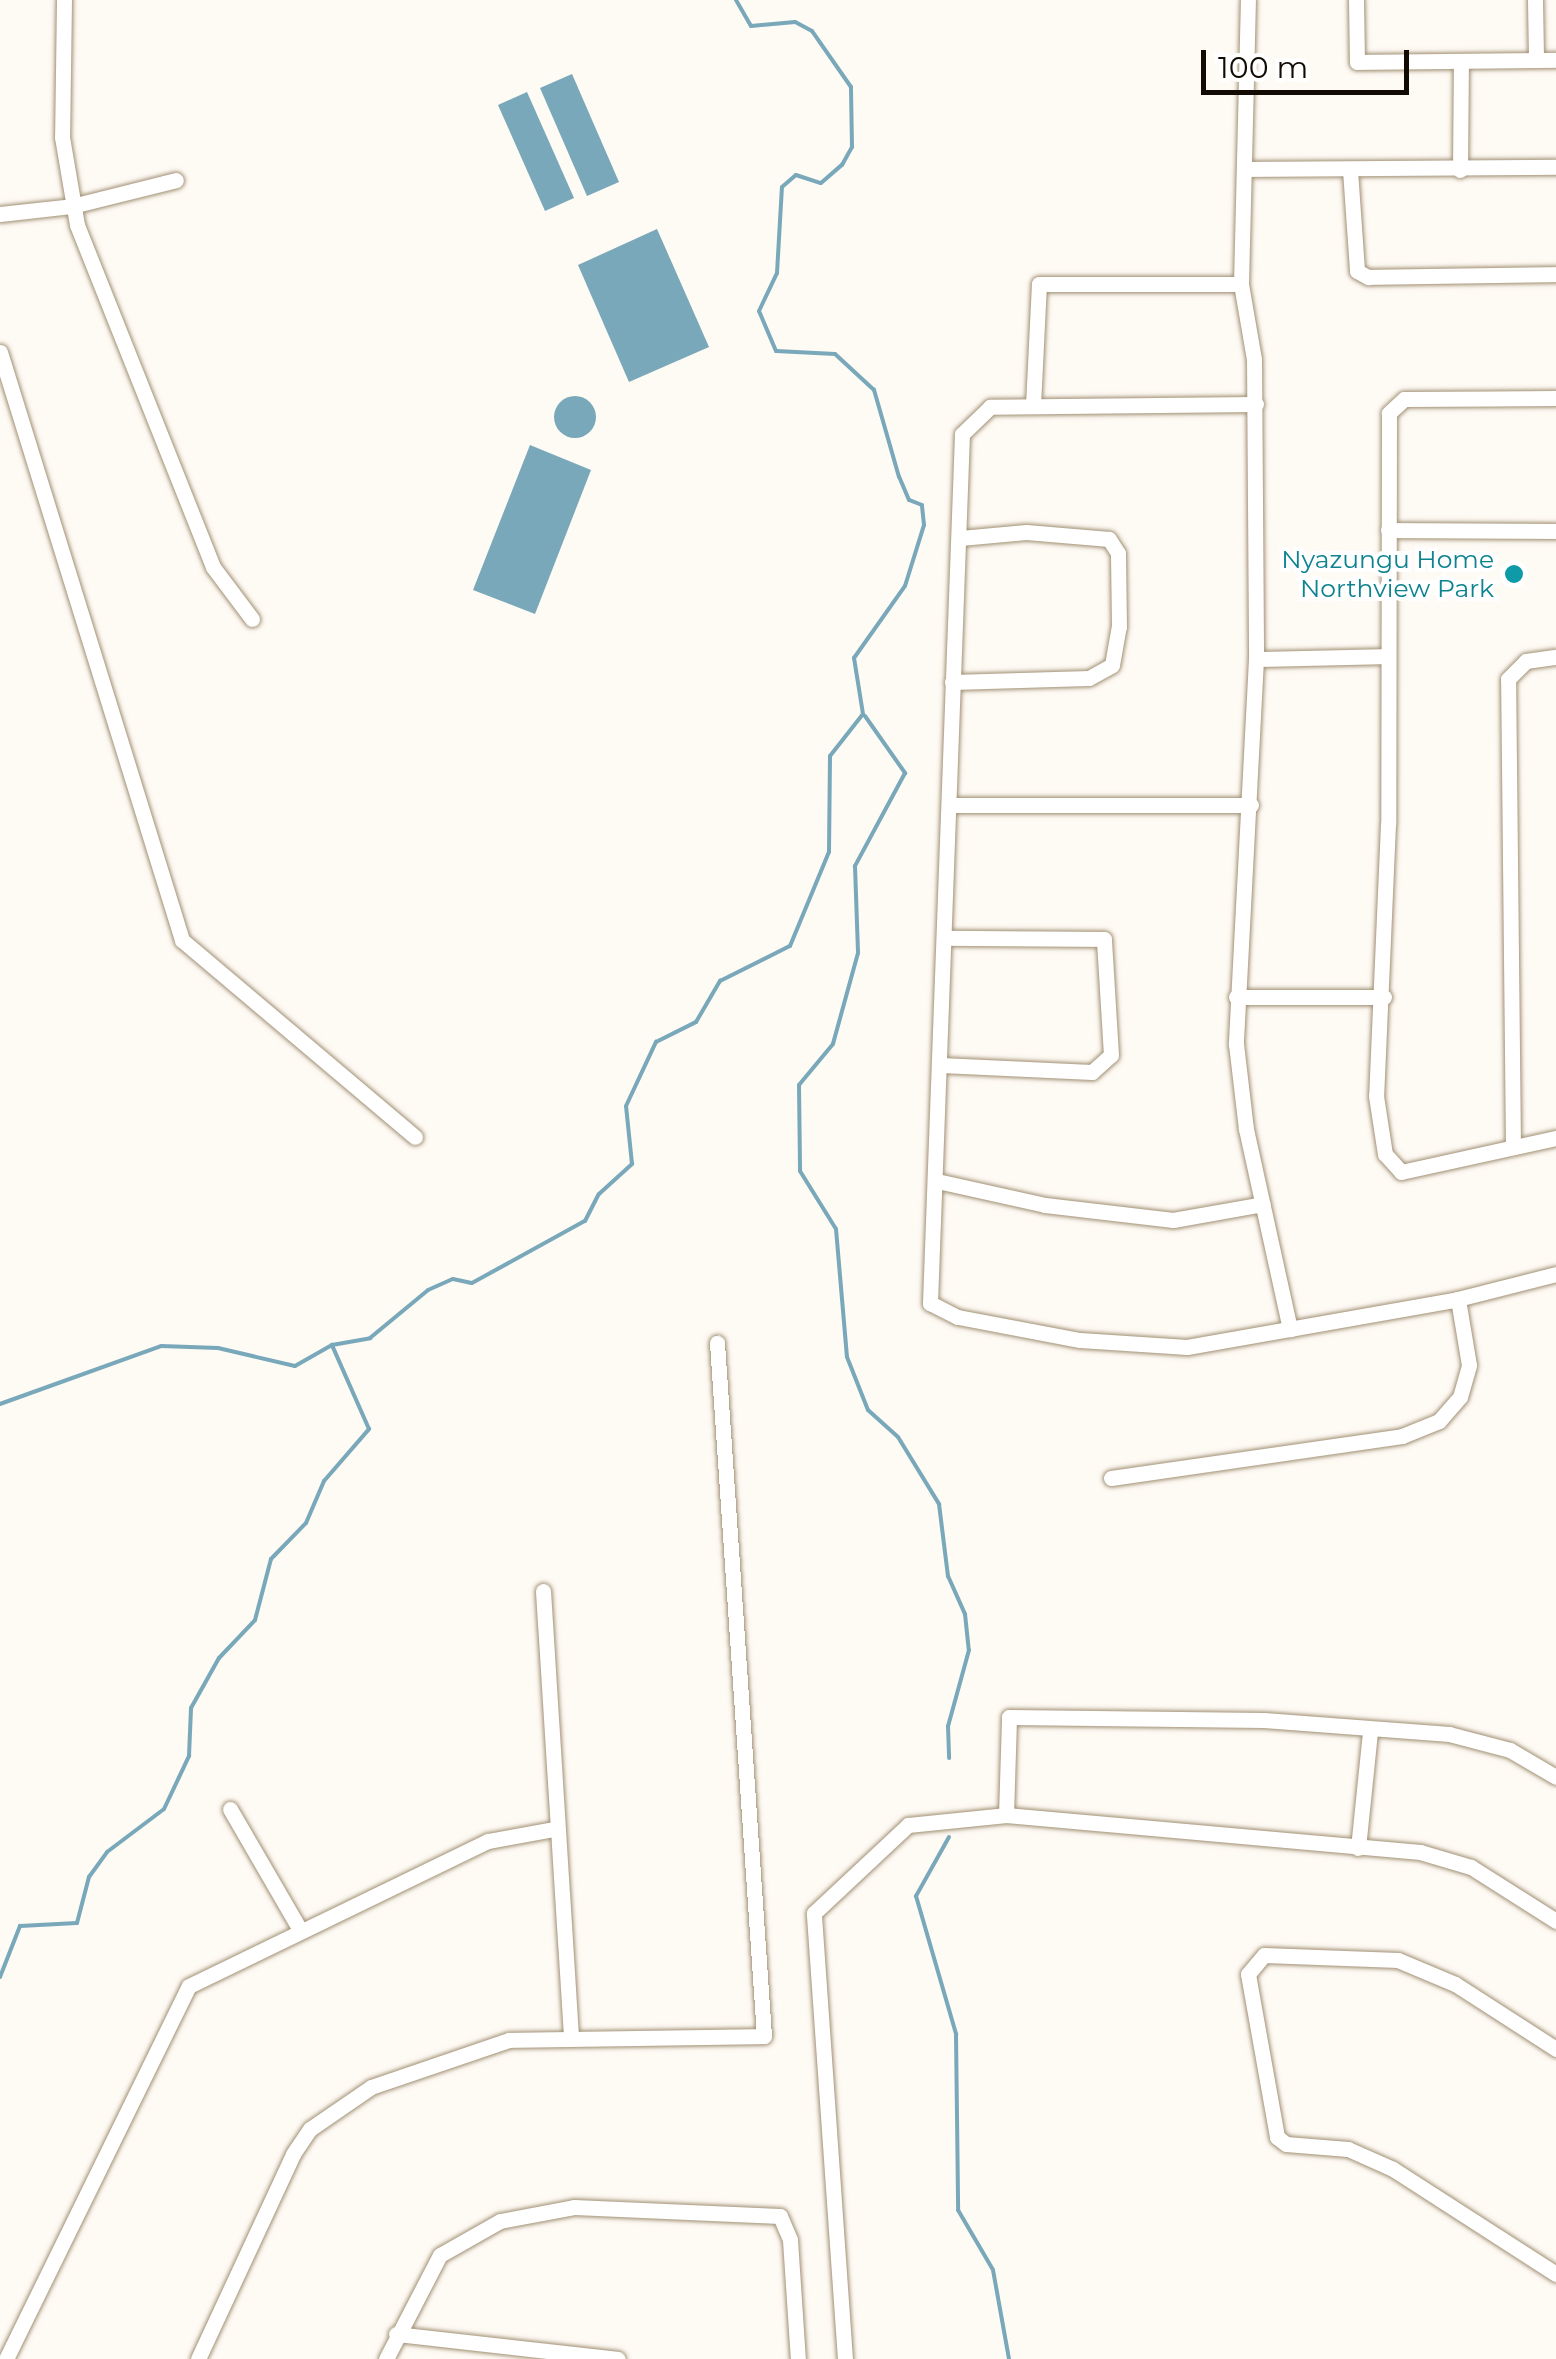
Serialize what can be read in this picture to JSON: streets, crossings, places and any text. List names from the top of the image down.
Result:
{
  "places": ["Nyazungu Home Northview Park"],
  "scale_bar": "100 m"
}
